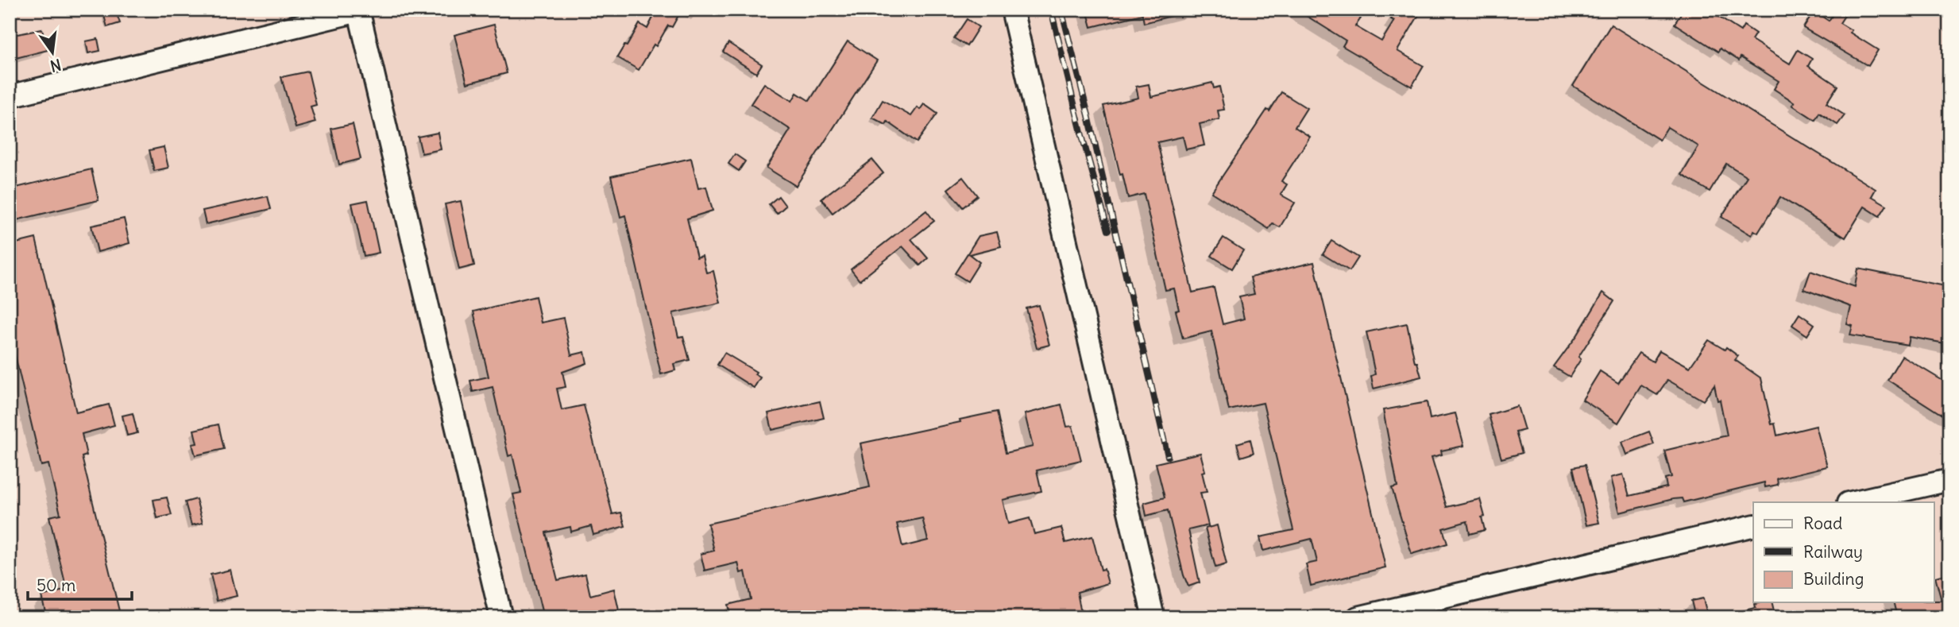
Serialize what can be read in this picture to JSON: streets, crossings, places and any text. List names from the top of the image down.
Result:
{
  "legend": ["Road", "Railway", "Building"],
  "scale_bar": "50 m",
  "north": "bottom"
}
